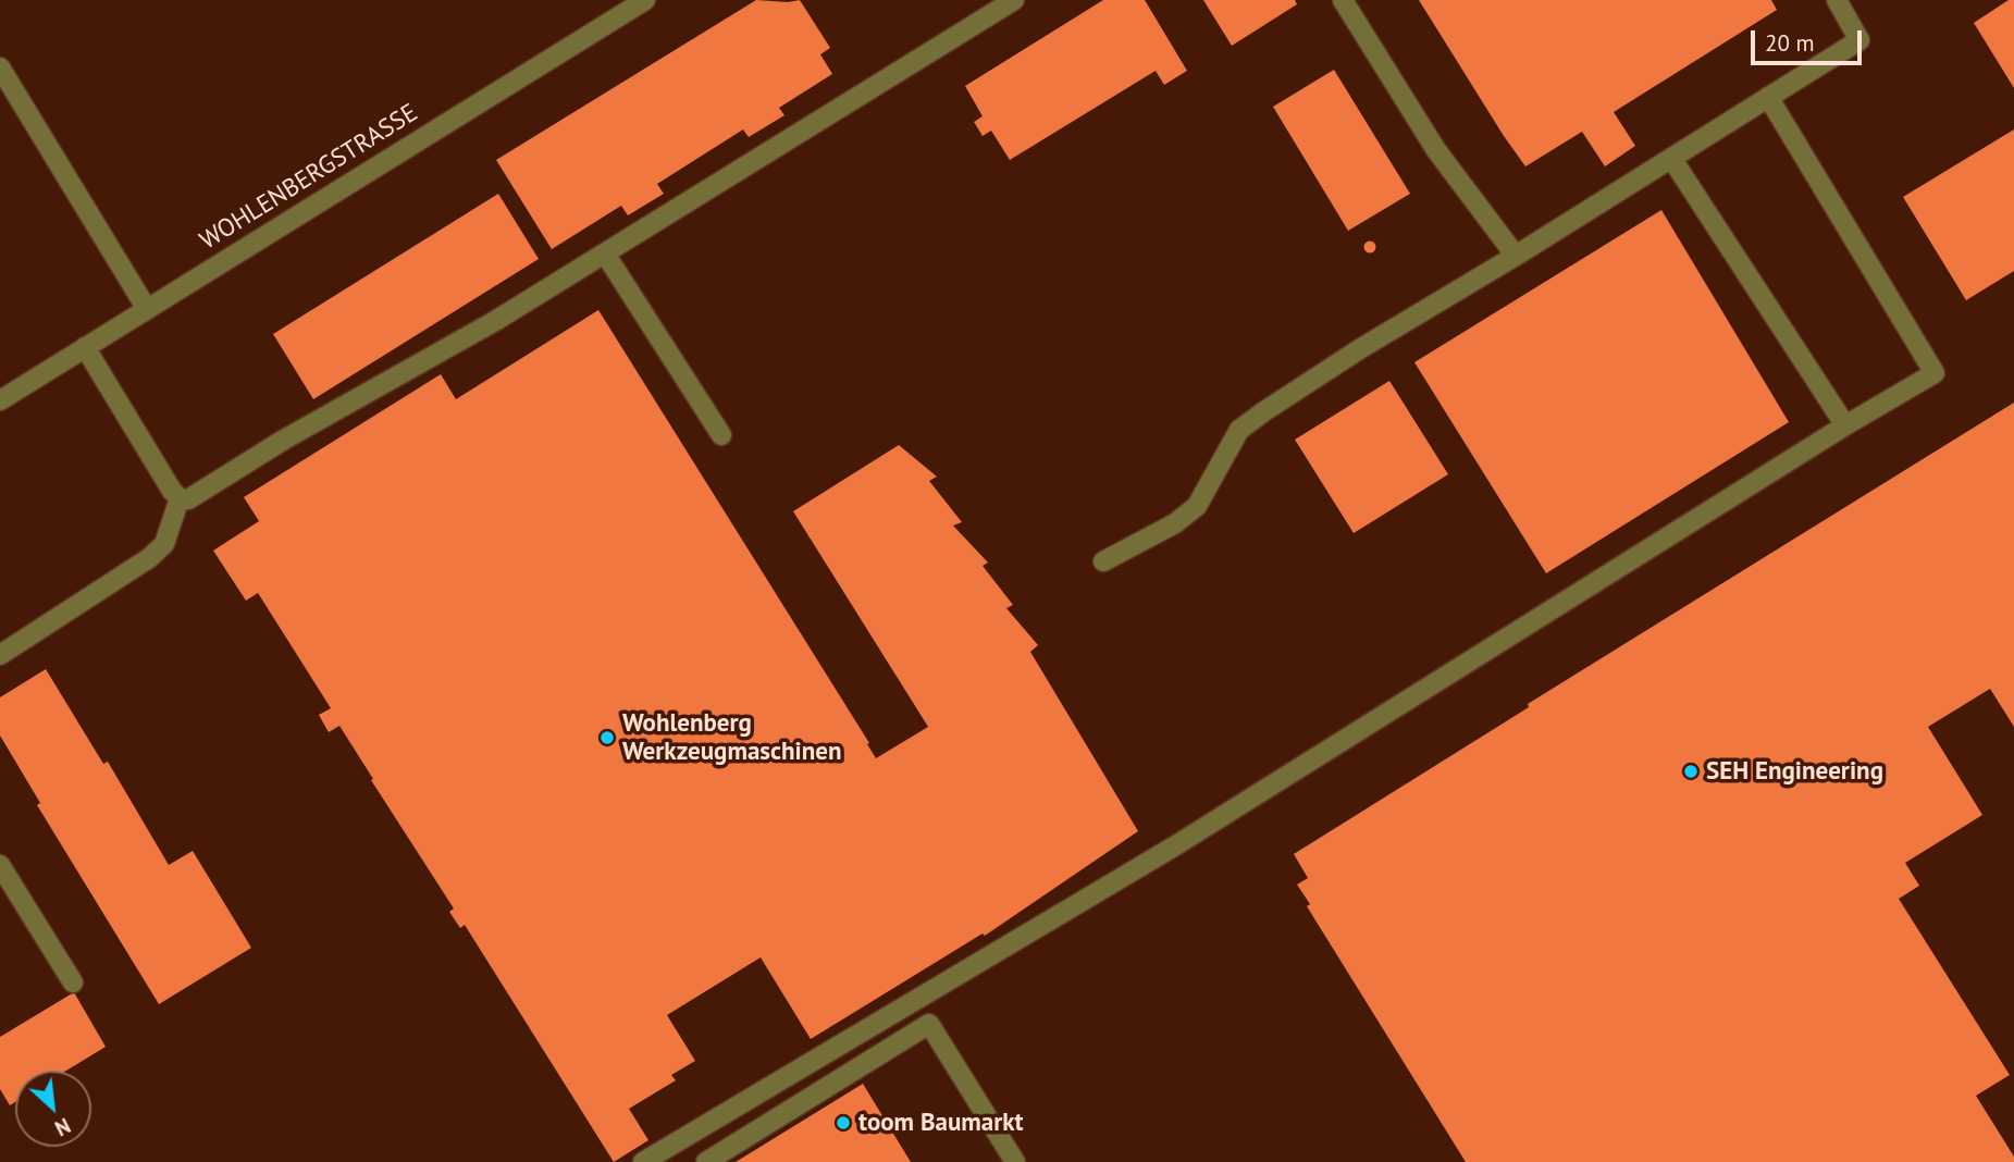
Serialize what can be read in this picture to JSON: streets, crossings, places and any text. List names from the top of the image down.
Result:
{
  "streets": {
    "street": ["WOHLENBERGSTRASSE"]
  },
  "places": ["Wohlenberg Werkzeugmaschinen", "SEH Engineering", "toom Baumarkt"],
  "scale_bar": "20 m",
  "north": "bottom right"
}
